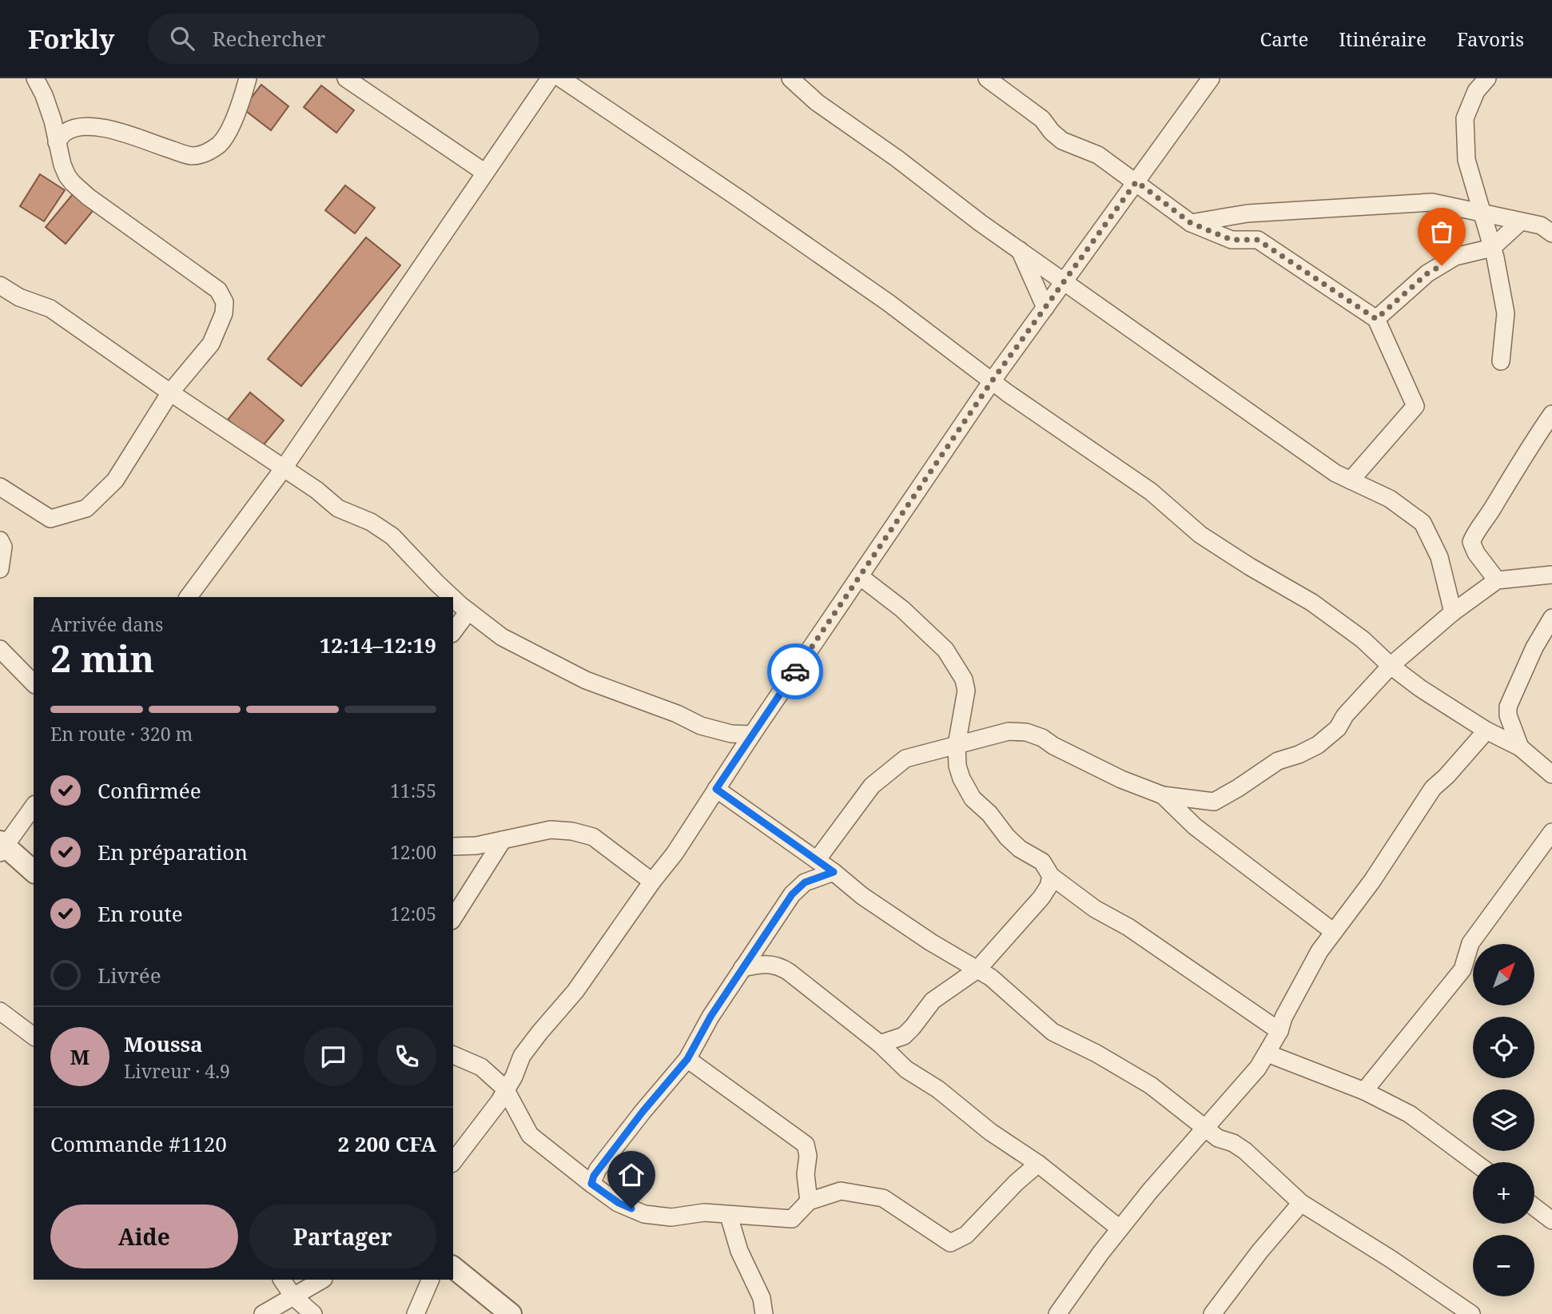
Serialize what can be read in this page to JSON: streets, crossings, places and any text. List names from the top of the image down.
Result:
{
  "north": "top right",
  "page": {
    "header": "Forkly",
    "search": "Rechercher",
    "nav": ["Carte", "Itinéraire", "Favoris"],
    "heading": ["2 min", "Arrivée dans", "12:14–12:19"],
    "panel": [
      "Moussa",
      "Livreur · 4.9",
      "Commande #1120",
      "2 200 CFA"
    ],
    "bar": "En route · 320 m",
    "list": [
      ["Confirmée", "11:55"],
      ["En préparation", "12:00"],
      ["En route", "12:05"],
      "Livrée"
    ],
    "map_buttons": ["+", "−"],
    "round": "M",
    "buttons": ["Aide", "Partager"]
  }
}
